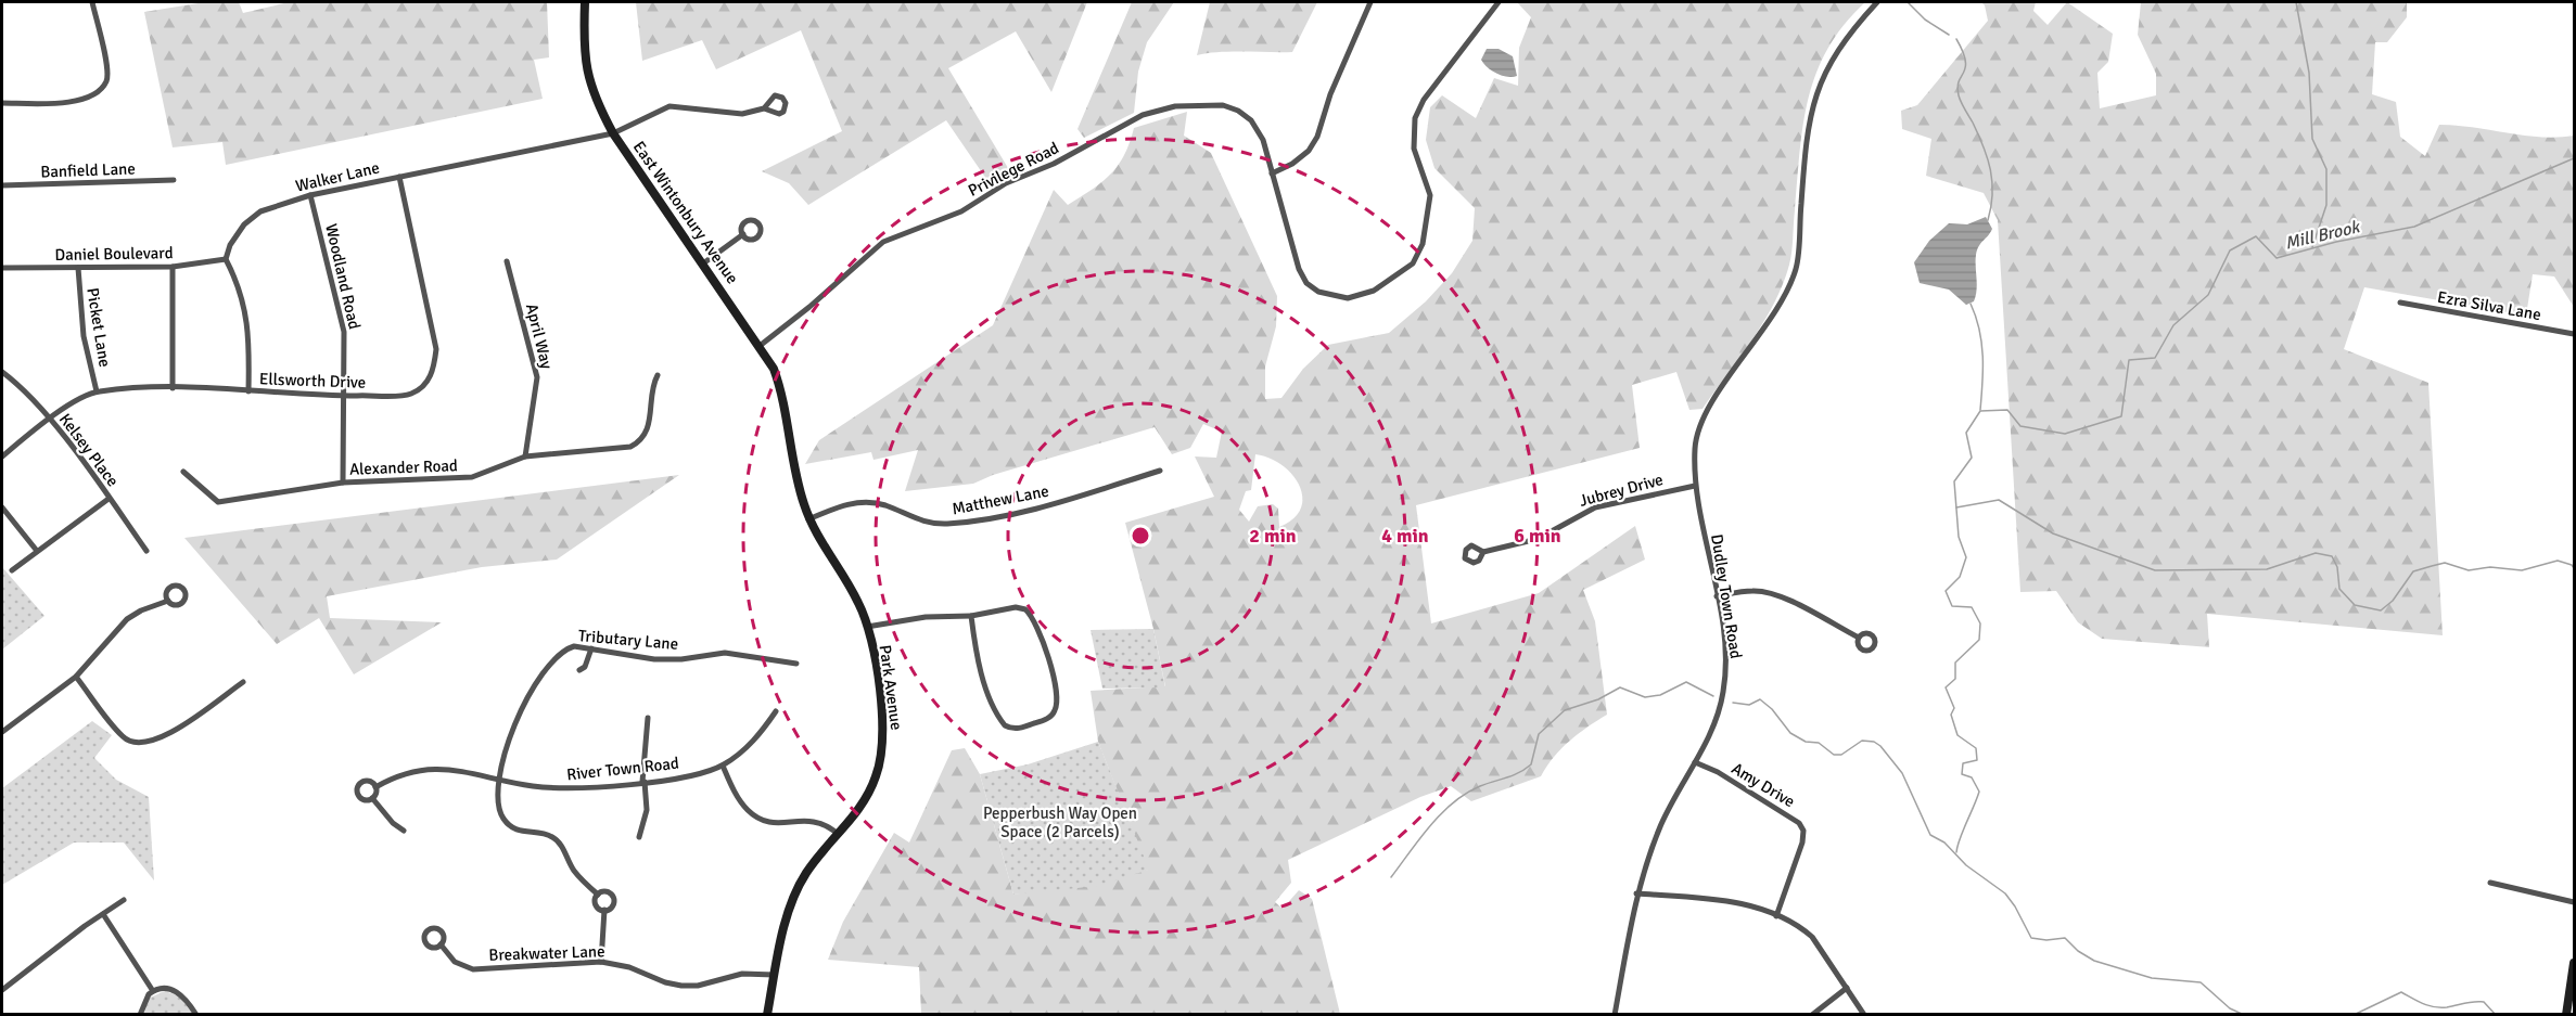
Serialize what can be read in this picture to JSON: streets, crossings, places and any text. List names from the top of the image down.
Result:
{
  "streets": {
    "main road": ["East Wintonbury Avenue", "Park Avenue"],
    "street": [
      "Privilege Road",
      "Banfield Lane",
      "Walker Lane",
      "Daniel Boulevard",
      "Woodland Road",
      "Ezra Silva Lane",
      "Picket Lane",
      "April Way",
      "Ellsworth Drive",
      "Kelsey Place",
      "Alexander Road",
      "Jubrey Drive",
      "Matthew Lane",
      "Dudley Town Road",
      "Tributary Lane",
      "River Town Road",
      "Amy Drive",
      "Breakwater Lane"
    ]
  },
  "crossings": [
    ["Privilege Road", "East Wintonbury Avenue"],
    ["Walker Lane", "East Wintonbury Avenue"],
    ["Walker Lane", "Daniel Boulevard"],
    ["Walker Lane", "Woodland Road"],
    ["Walker Lane", "Ellsworth Drive"],
    ["East Wintonbury Avenue", "Park Avenue"],
    ["Daniel Boulevard", "Picket Lane"],
    ["Woodland Road", "Ellsworth Drive"],
    ["Woodland Road", "Alexander Road"],
    ["Picket Lane", "Ellsworth Drive"],
    ["April Way", "Alexander Road"],
    ["Ellsworth Drive", "Kelsey Place"],
    ["Jubrey Drive", "Dudley Town Road"],
    ["Matthew Lane", "Park Avenue"],
    ["Dudley Town Road", "Amy Drive"],
    ["Tributary Lane", "River Town Road"],
    ["Park Avenue", "Breakwater Lane"]
  ],
  "water": ["Mill Brook"],
  "parks": ["Pepperbush Way Open Space (2 Parcels)"],
  "rings": ["2 min", "4 min", "6 min"]
}
